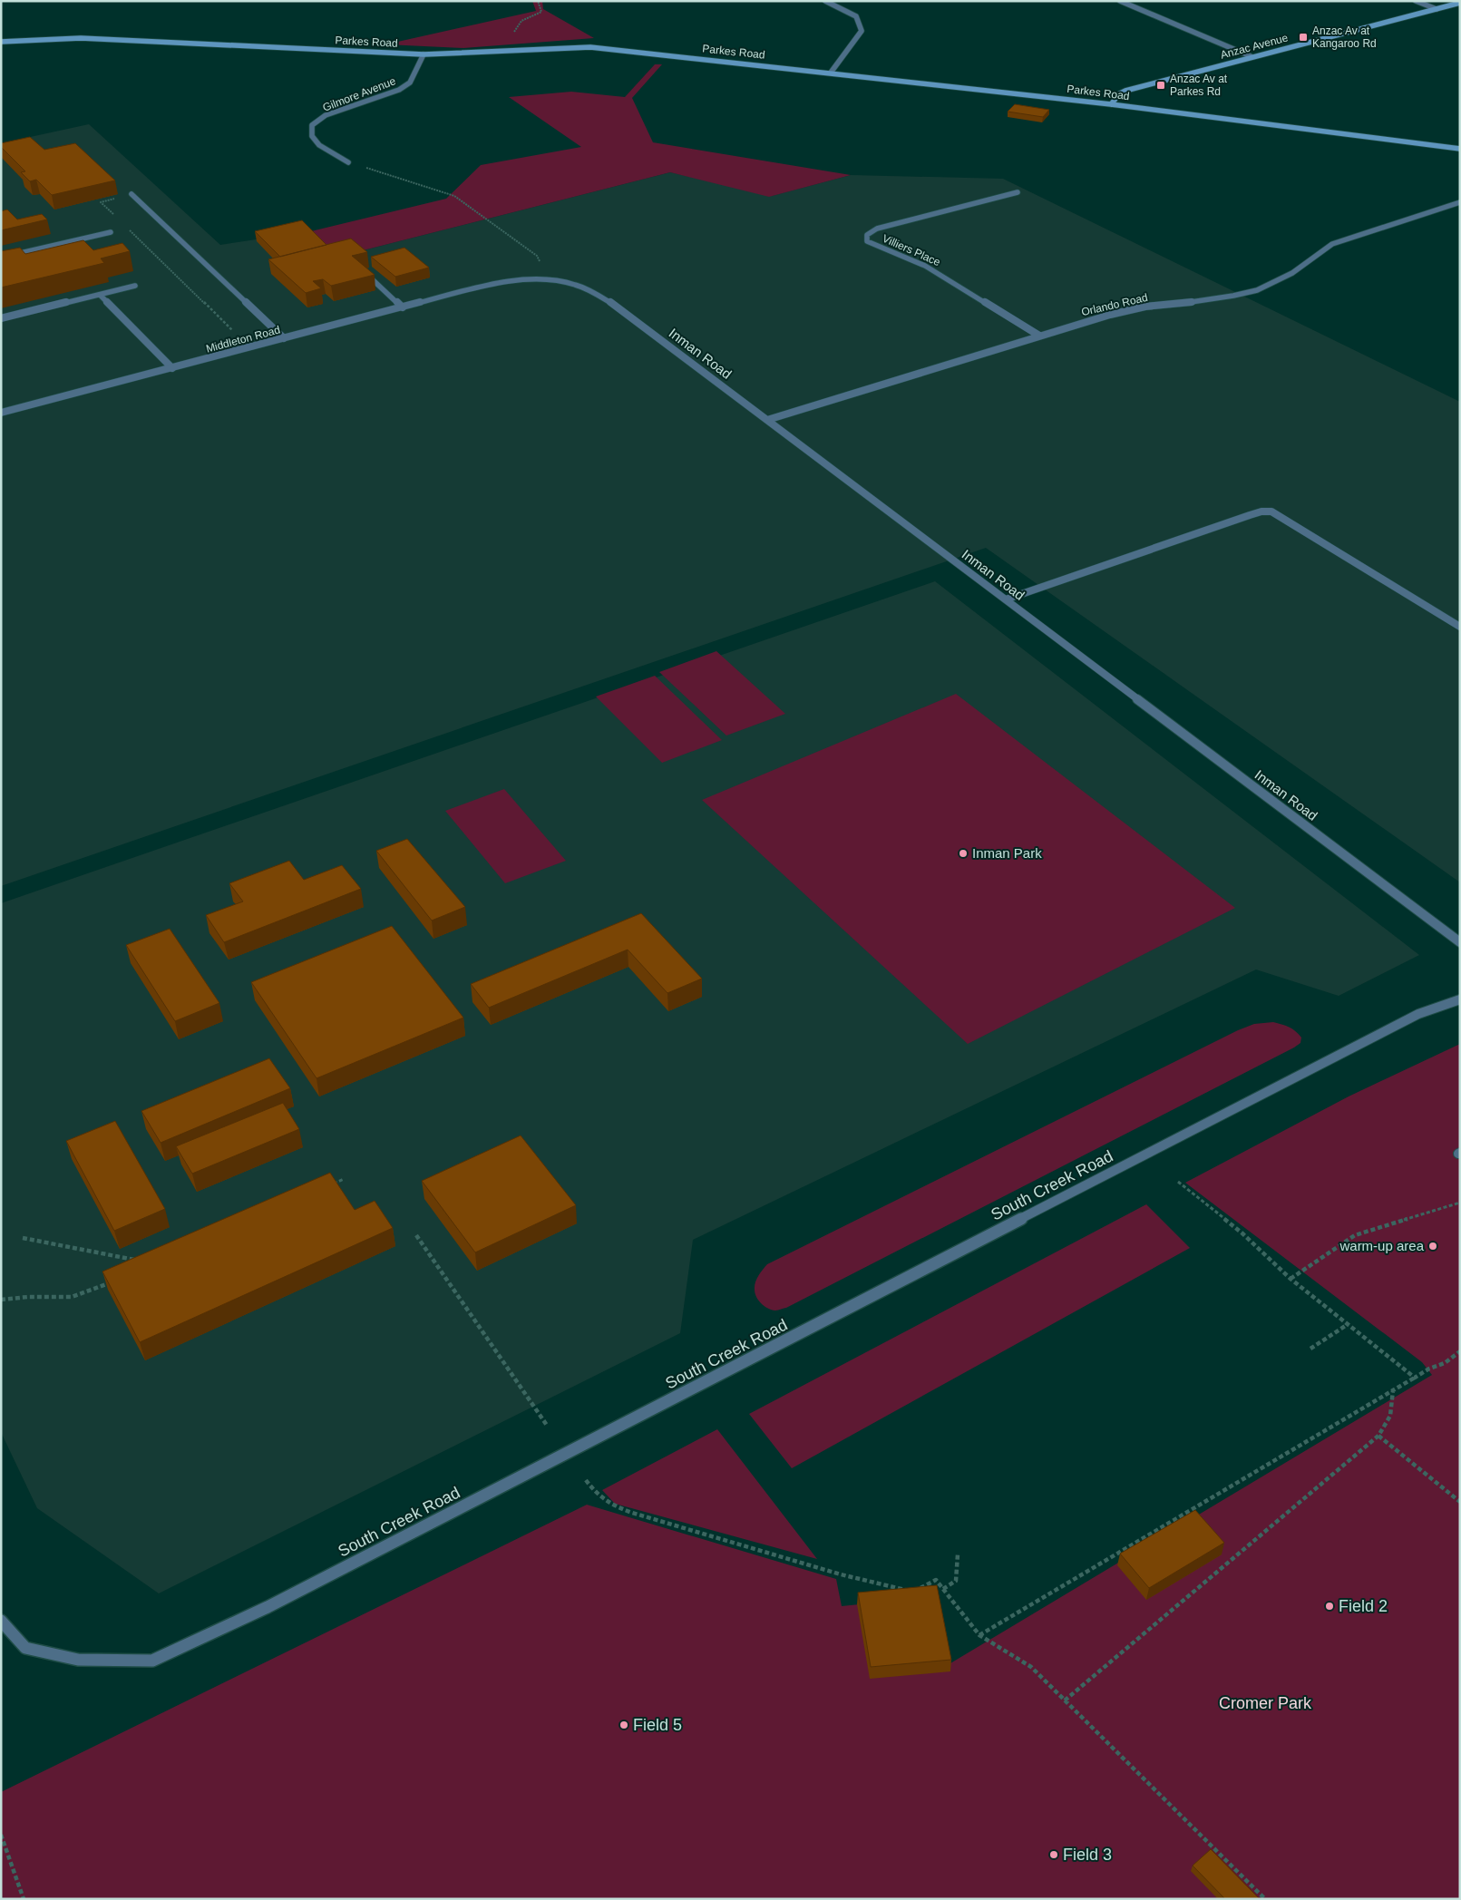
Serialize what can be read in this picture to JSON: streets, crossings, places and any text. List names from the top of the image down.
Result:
{
  "streets": {
    "street": [
      "Parkes Road",
      "Anzac Avenue",
      "Gilmore Avenue",
      "Villiers Place",
      "Orlando Road",
      "Middleton Road",
      "Inman Road",
      "South Creek Road"
    ]
  },
  "crossings": [
    ["Parkes Road", "Anzac Avenue"],
    ["Parkes Road", "Gilmore Avenue"],
    ["Villiers Place", "Orlando Road"],
    ["Orlando Road", "Inman Road"],
    ["Middleton Road", "Inman Road"]
  ],
  "parks": ["Cromer Park"],
  "places": {
    "transit": ["Anzac Av at Kangaroo Rd", "Anzac Av at Parkes Rd"],
    "other": [
      "Inman Park",
      "warm-up area",
      "Field 2",
      "Field 5",
      "Field 3"
    ]
  }
}
